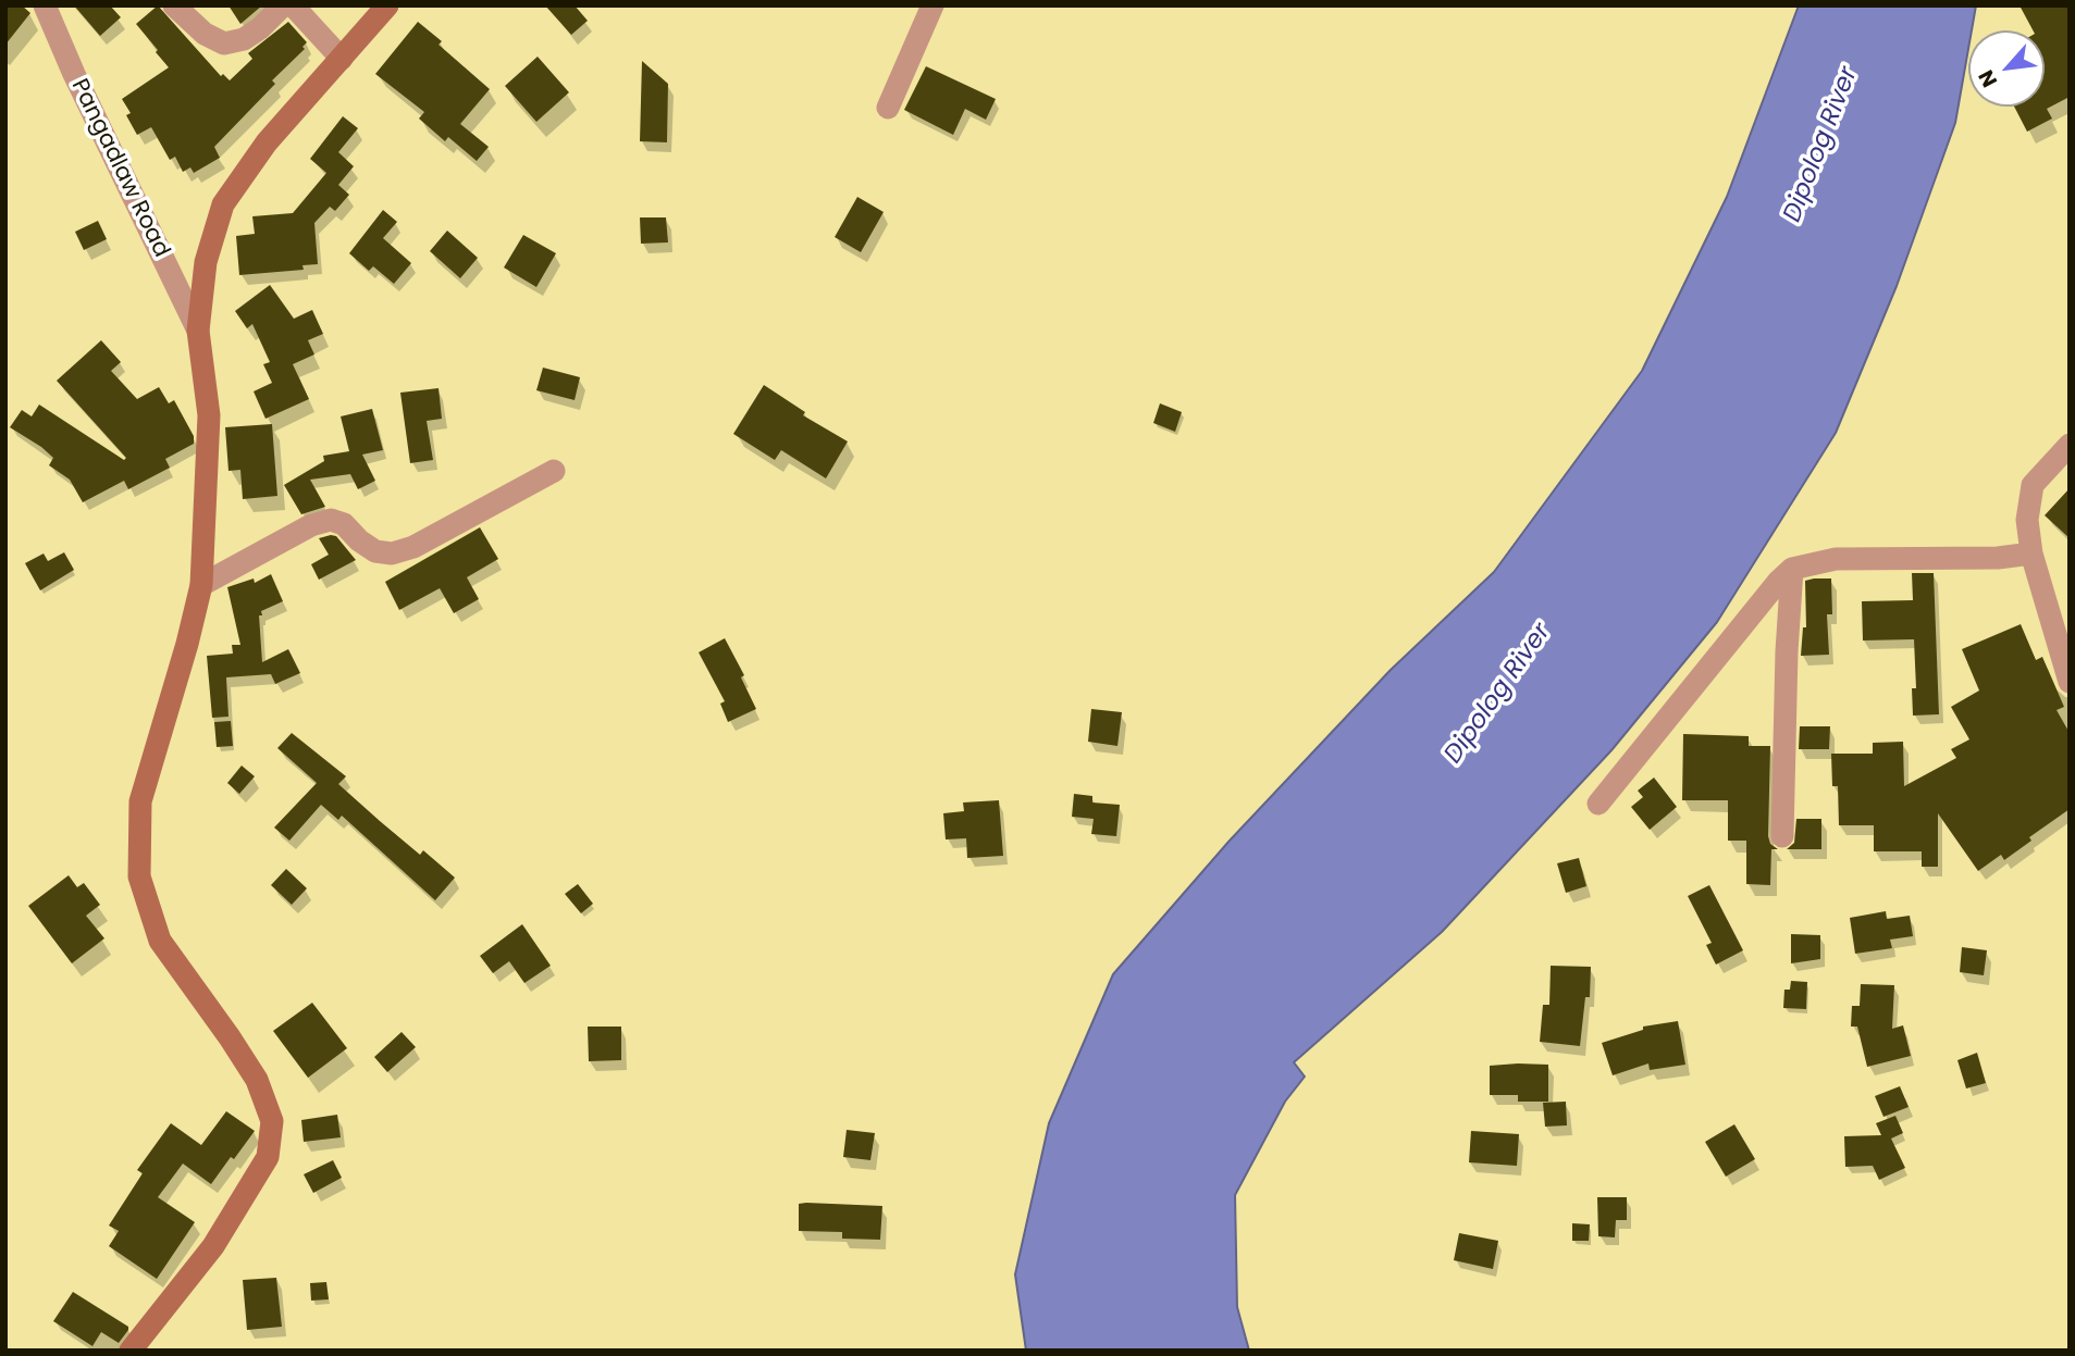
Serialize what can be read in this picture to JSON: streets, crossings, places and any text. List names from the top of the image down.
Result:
{
  "streets": {
    "street": ["Pangadlaw Road"]
  },
  "water": ["Dipolog River"],
  "north": "bottom left"
}
